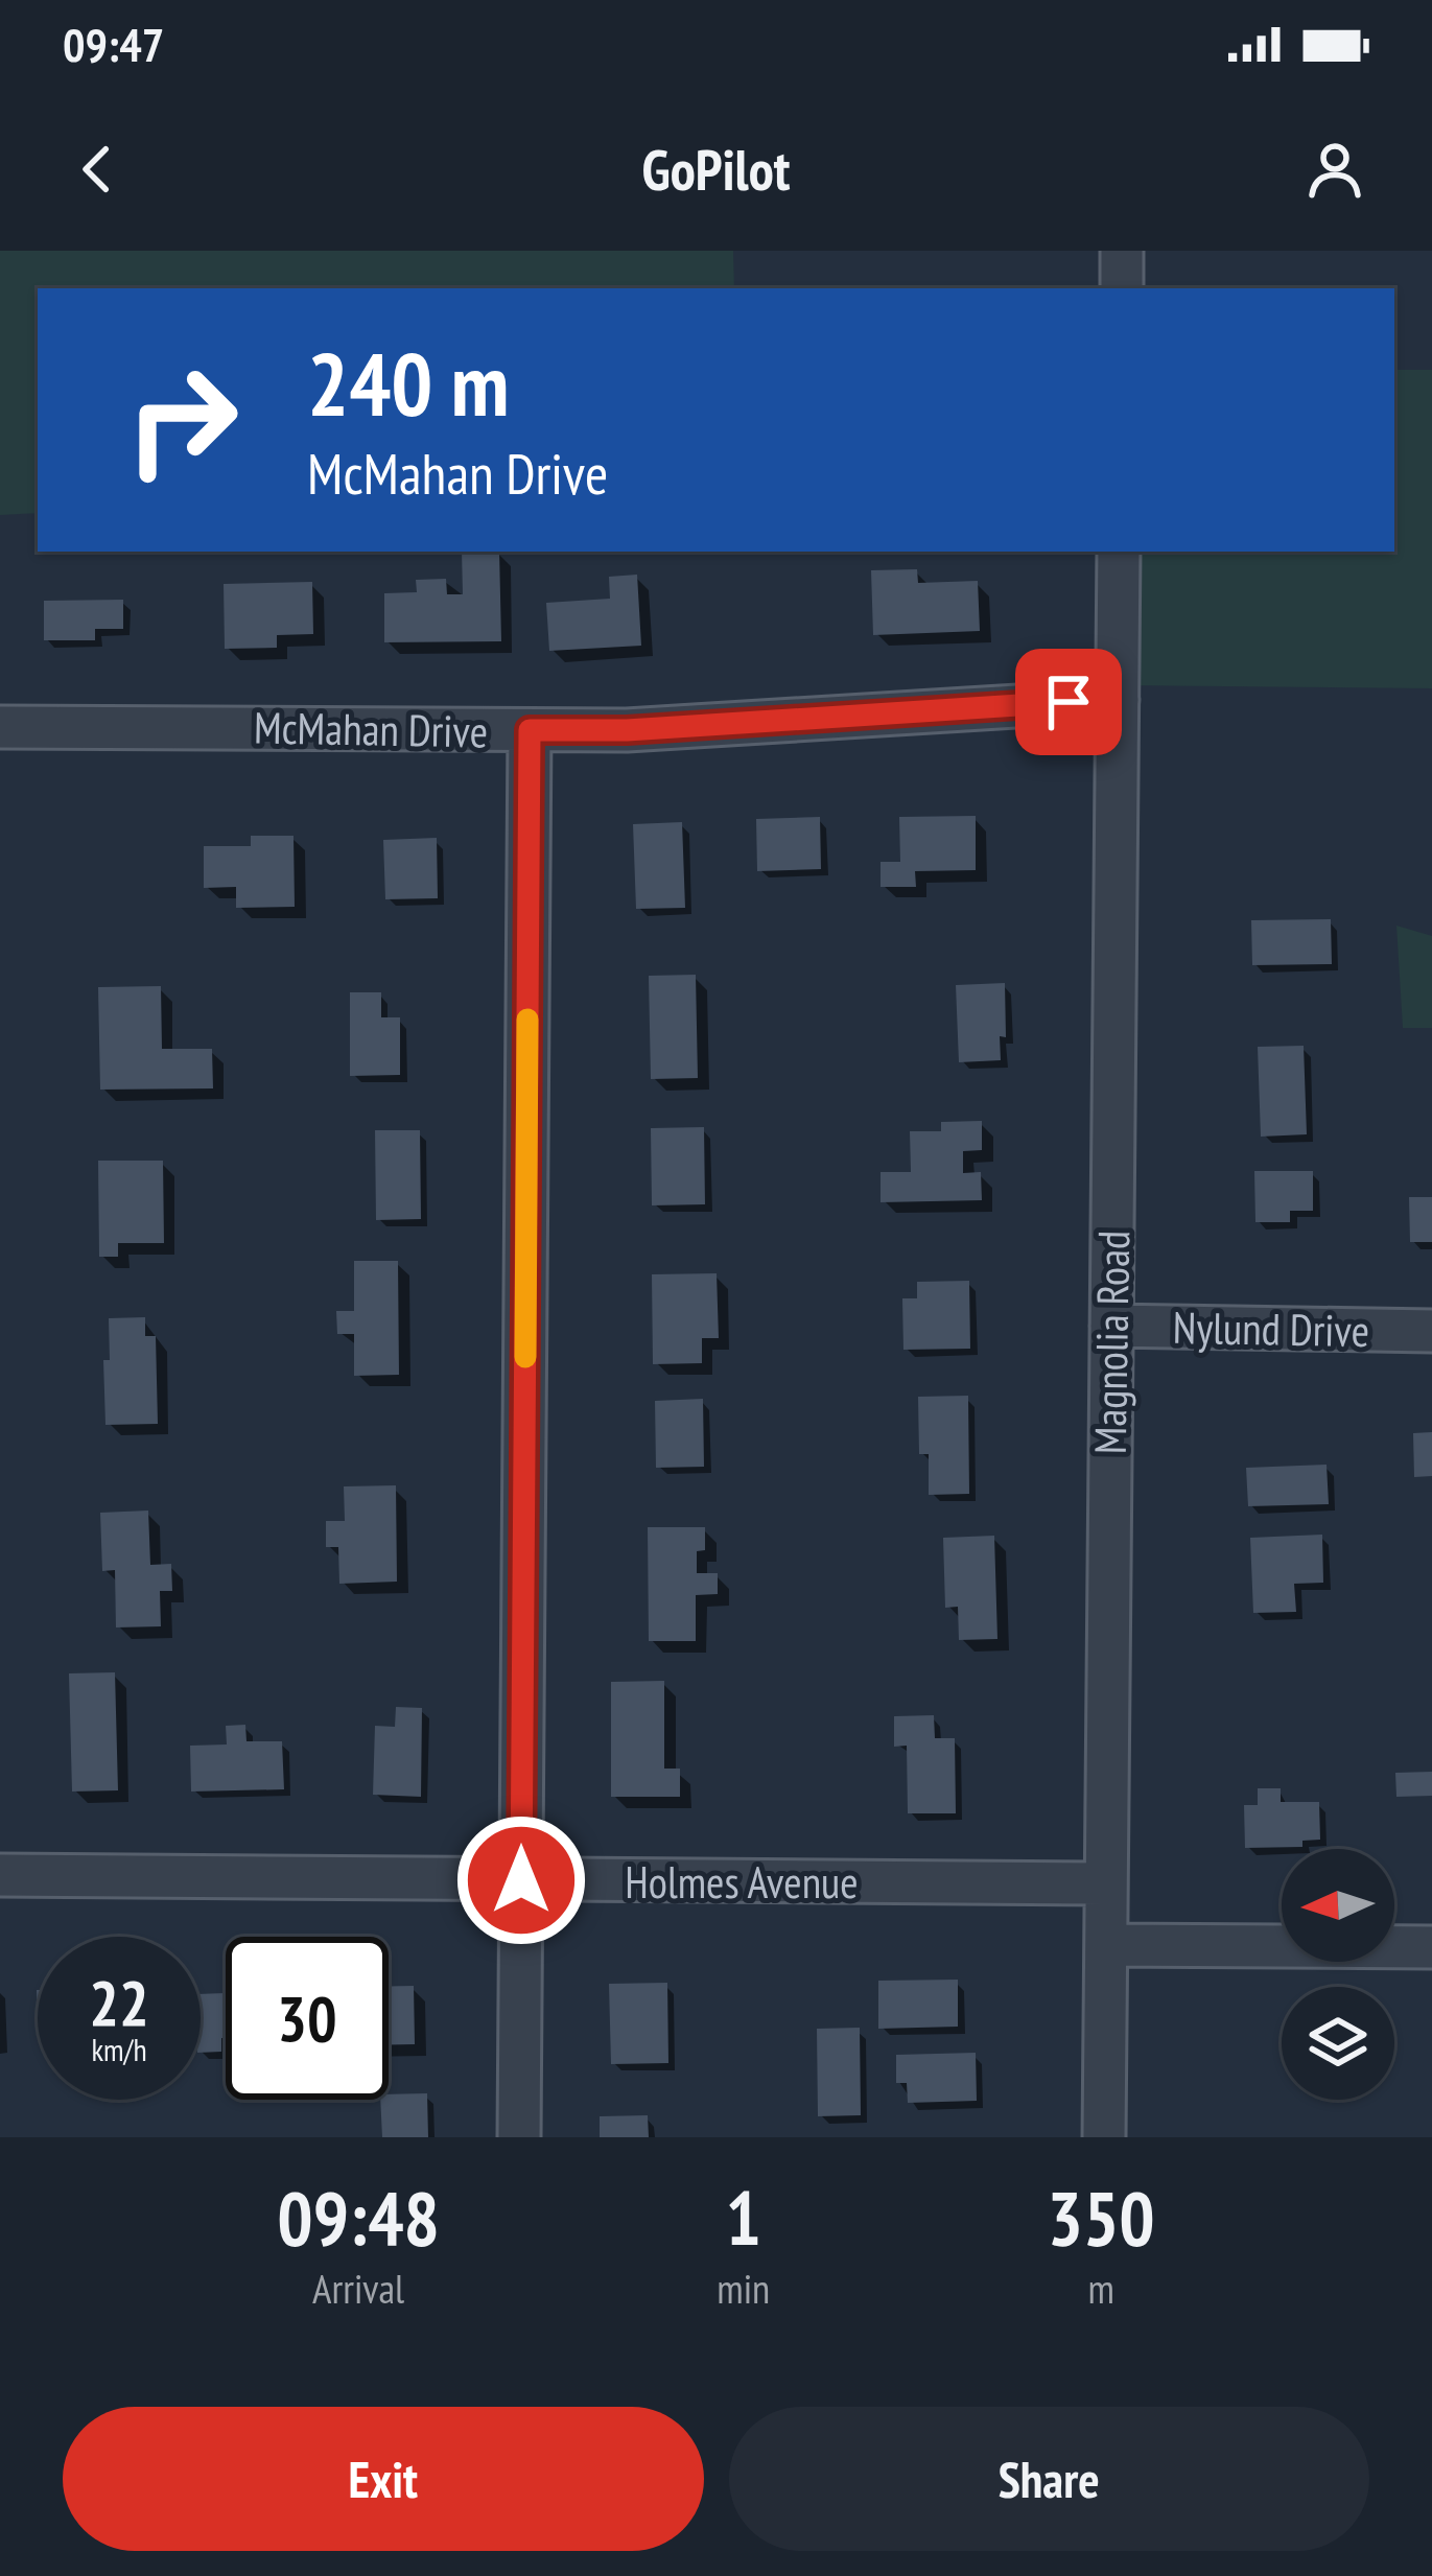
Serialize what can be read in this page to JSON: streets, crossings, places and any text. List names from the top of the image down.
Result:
{
  "streets": {
    "street": [
      "McMahan Drive",
      "Nylund Drive",
      "Magnolia Road",
      "Holmes Avenue"
    ]
  },
  "crossings": [
    ["McMahan Drive", "Magnolia Road"],
    ["Nylund Drive", "Magnolia Road"],
    ["Magnolia Road", "Holmes Avenue"]
  ],
  "north": "left",
  "page": {
    "status": "09:47",
    "header": "GoPilot",
    "turn": ["240 m", "McMahan Drive"],
    "speed": "22 km/h",
    "limit": "30",
    "eta": [
      "09:48",
      "Arrival",
      "1",
      "min",
      "350",
      "m"
    ],
    "buttons": ["Exit", "Share"]
  }
}
